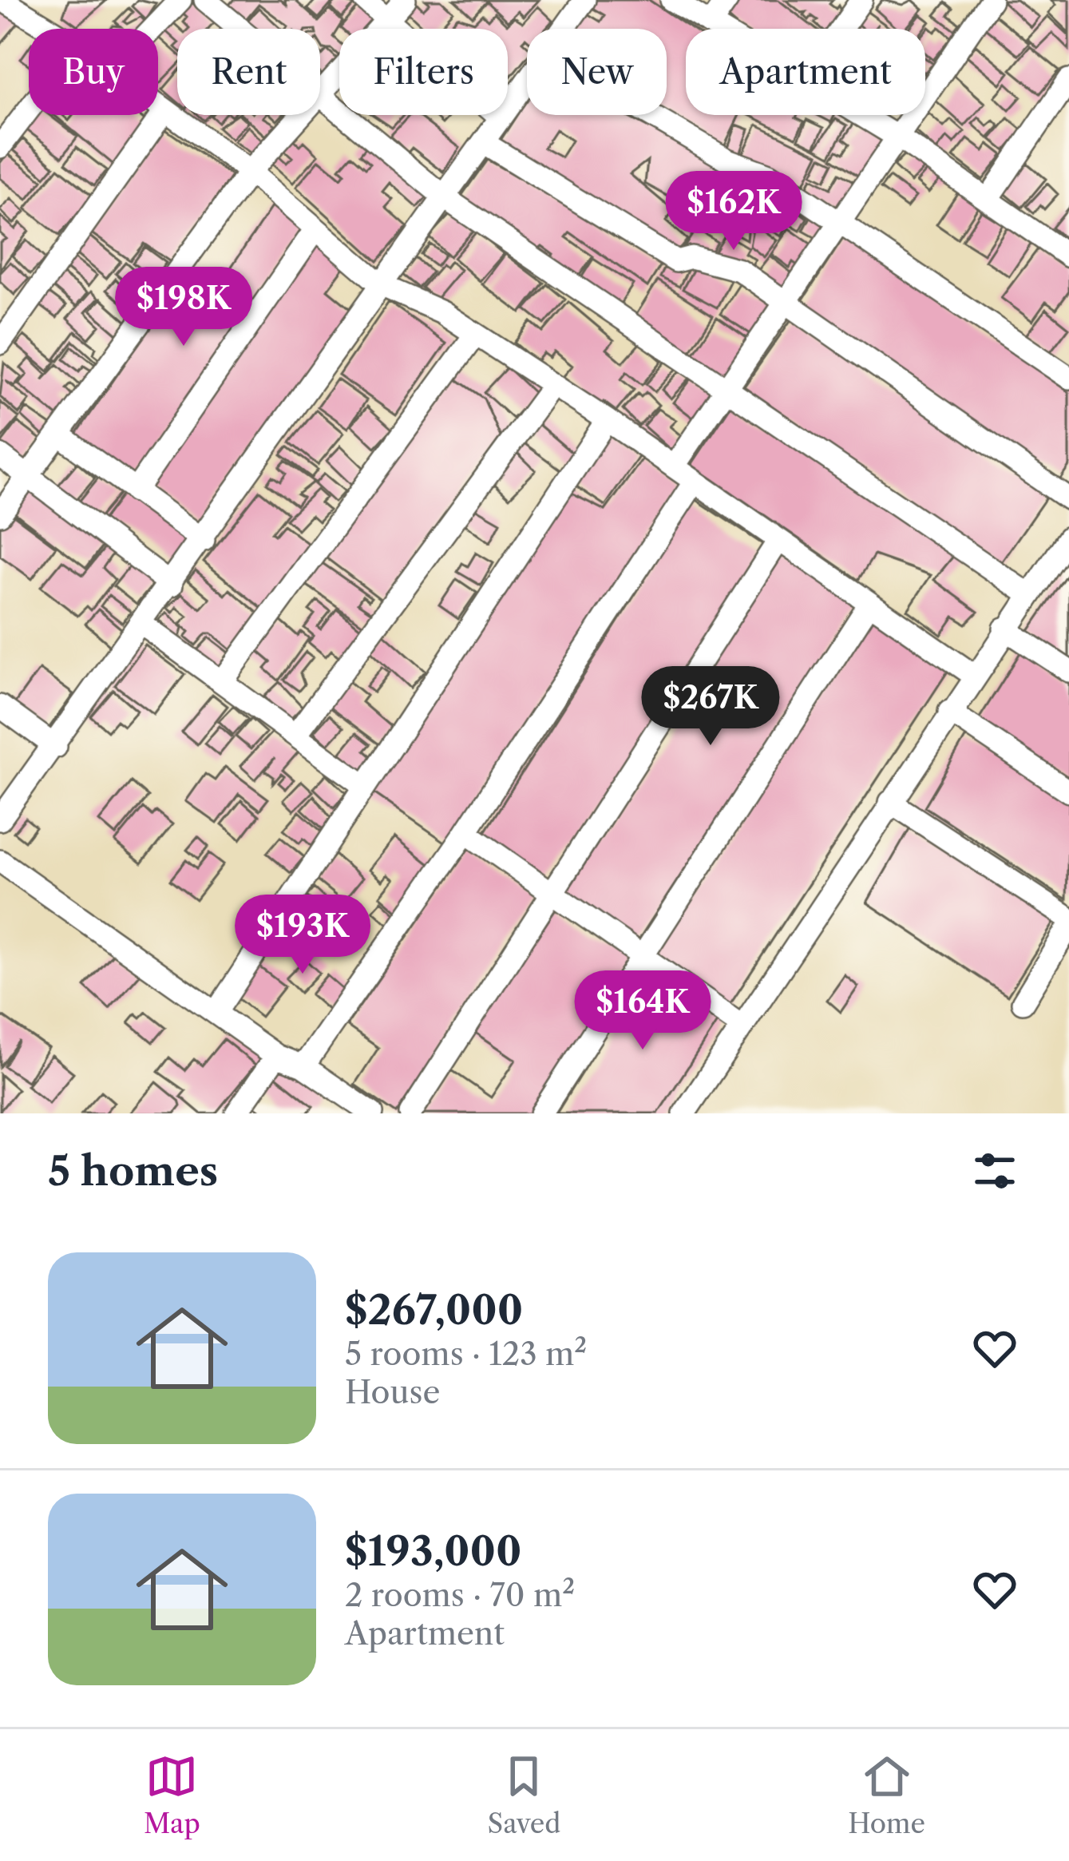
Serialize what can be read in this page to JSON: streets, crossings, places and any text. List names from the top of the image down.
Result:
{
  "page": {
    "chip": [
      "Buy",
      "Rent",
      "Filters",
      "New",
      "Apartment"
    ],
    "price": [
      "$162K",
      "$198K",
      "$267K",
      "$193K",
      "$164K"
    ],
    "heading": "5 homes",
    "list": [
      {
        "name": "$267,000",
        "note": "5 rooms · 123 m² · House"
      },
      {
        "name": "$193,000",
        "note": "2 rooms · 70 m² · Apartment"
      }
    ],
    "tabs": ["Map", "Saved", "Home"]
  }
}
